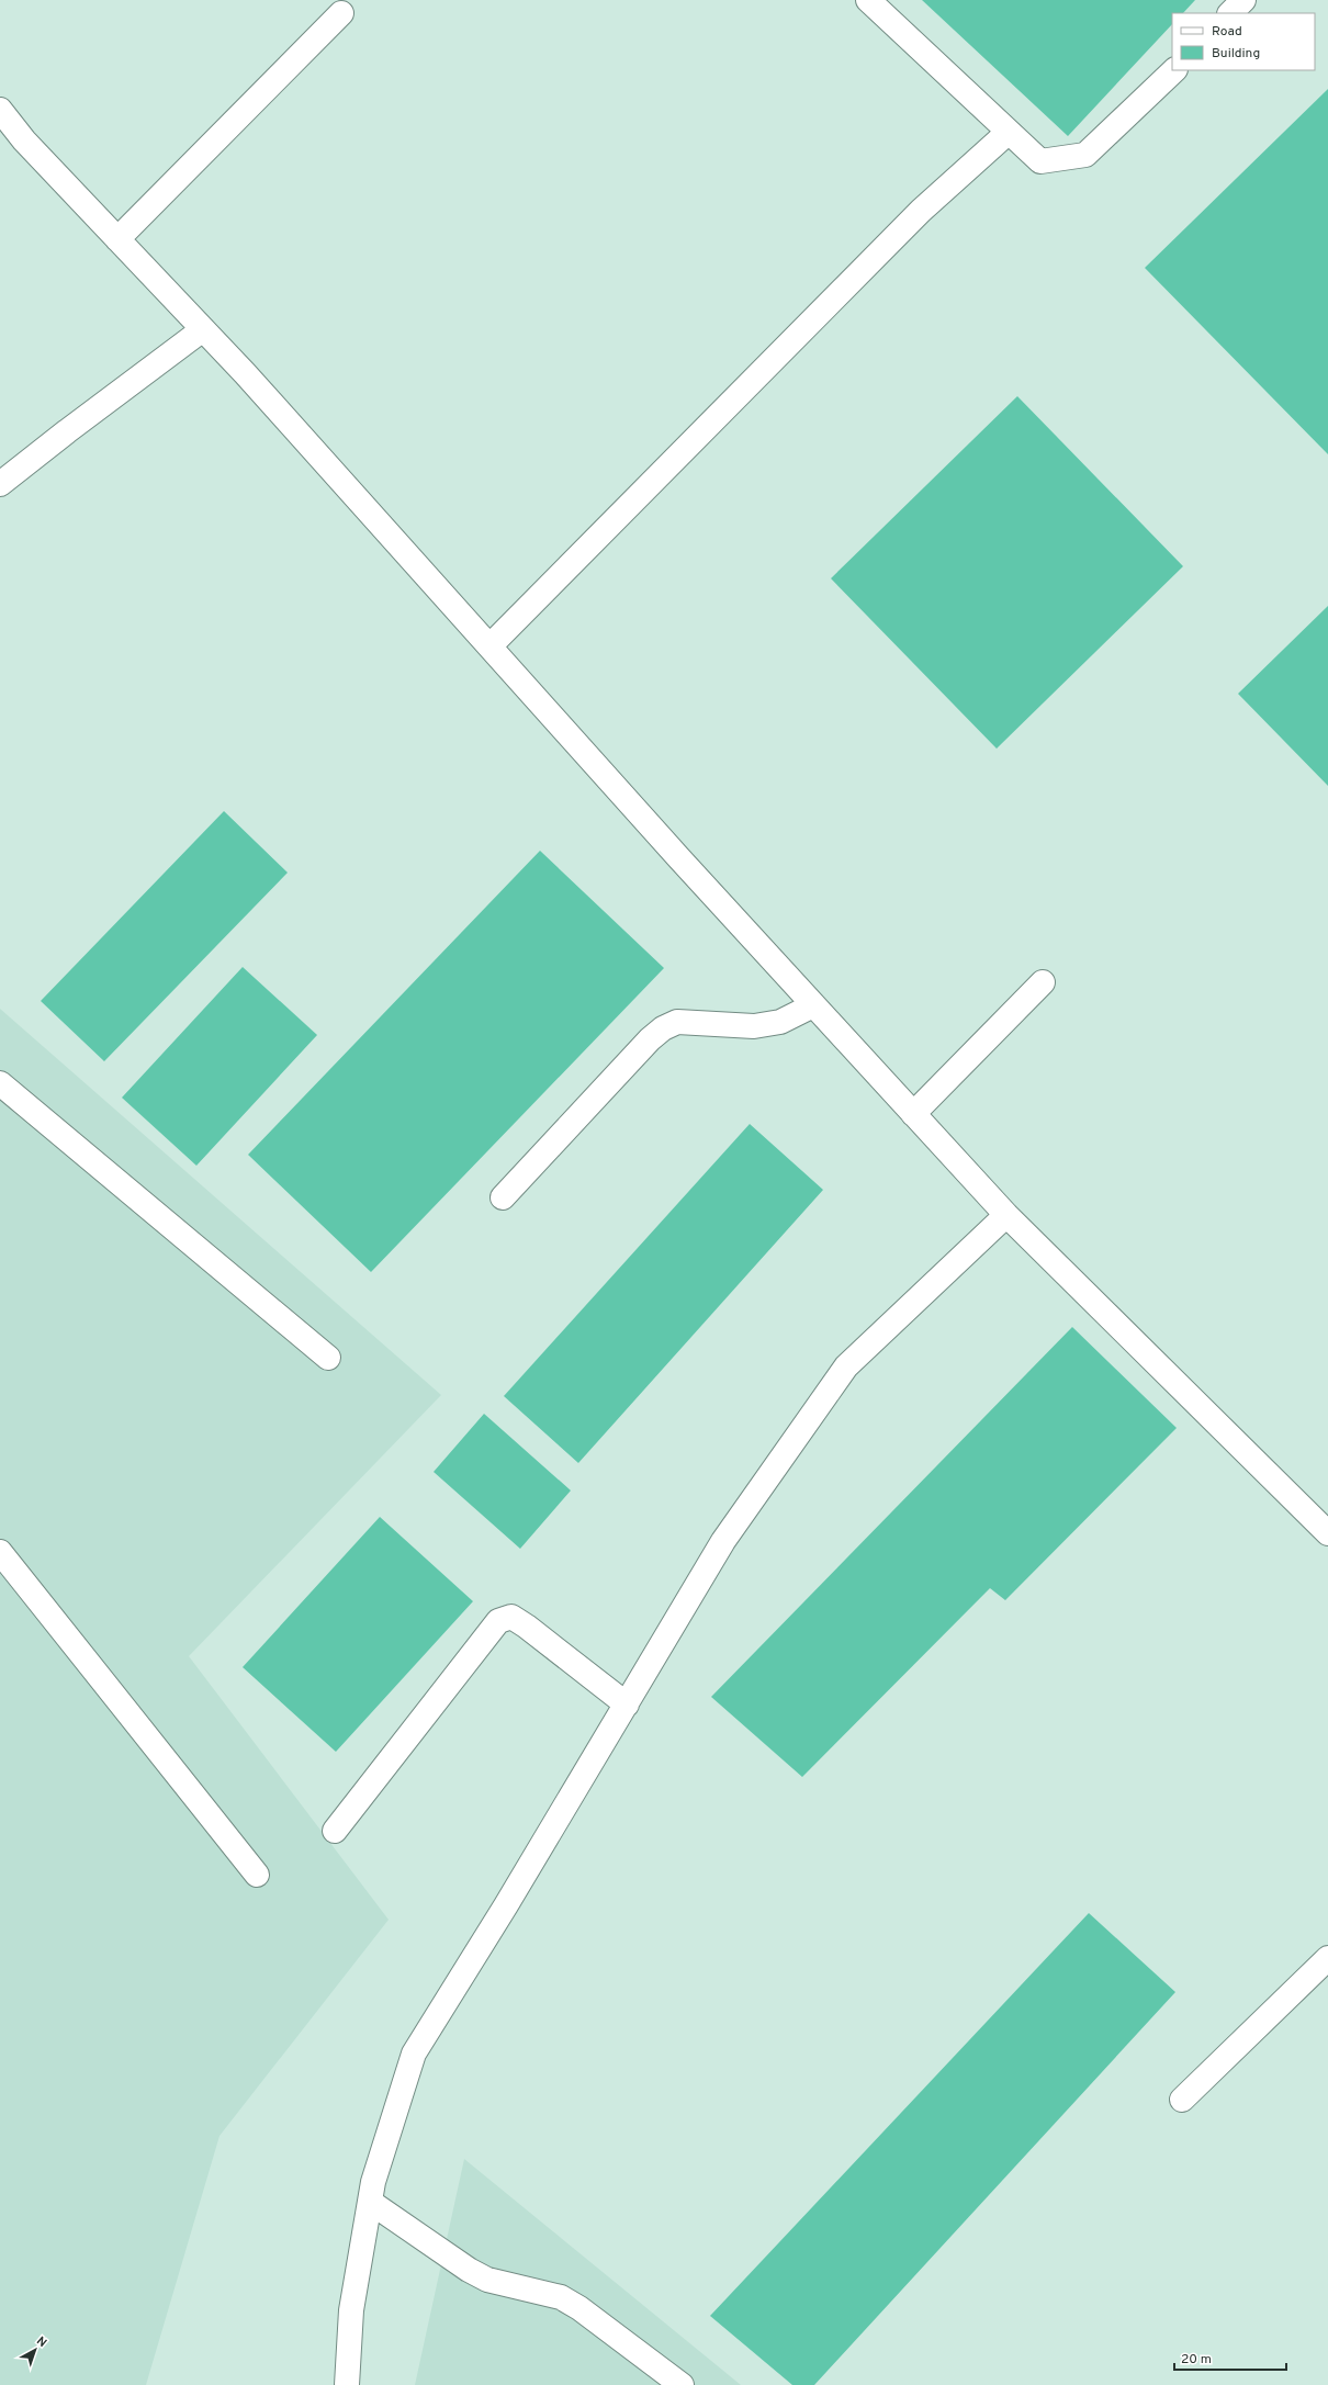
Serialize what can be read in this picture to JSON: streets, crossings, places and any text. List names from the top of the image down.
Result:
{
  "legend": ["Road", "Building"],
  "scale_bar": "20 m",
  "north": "top right"
}
